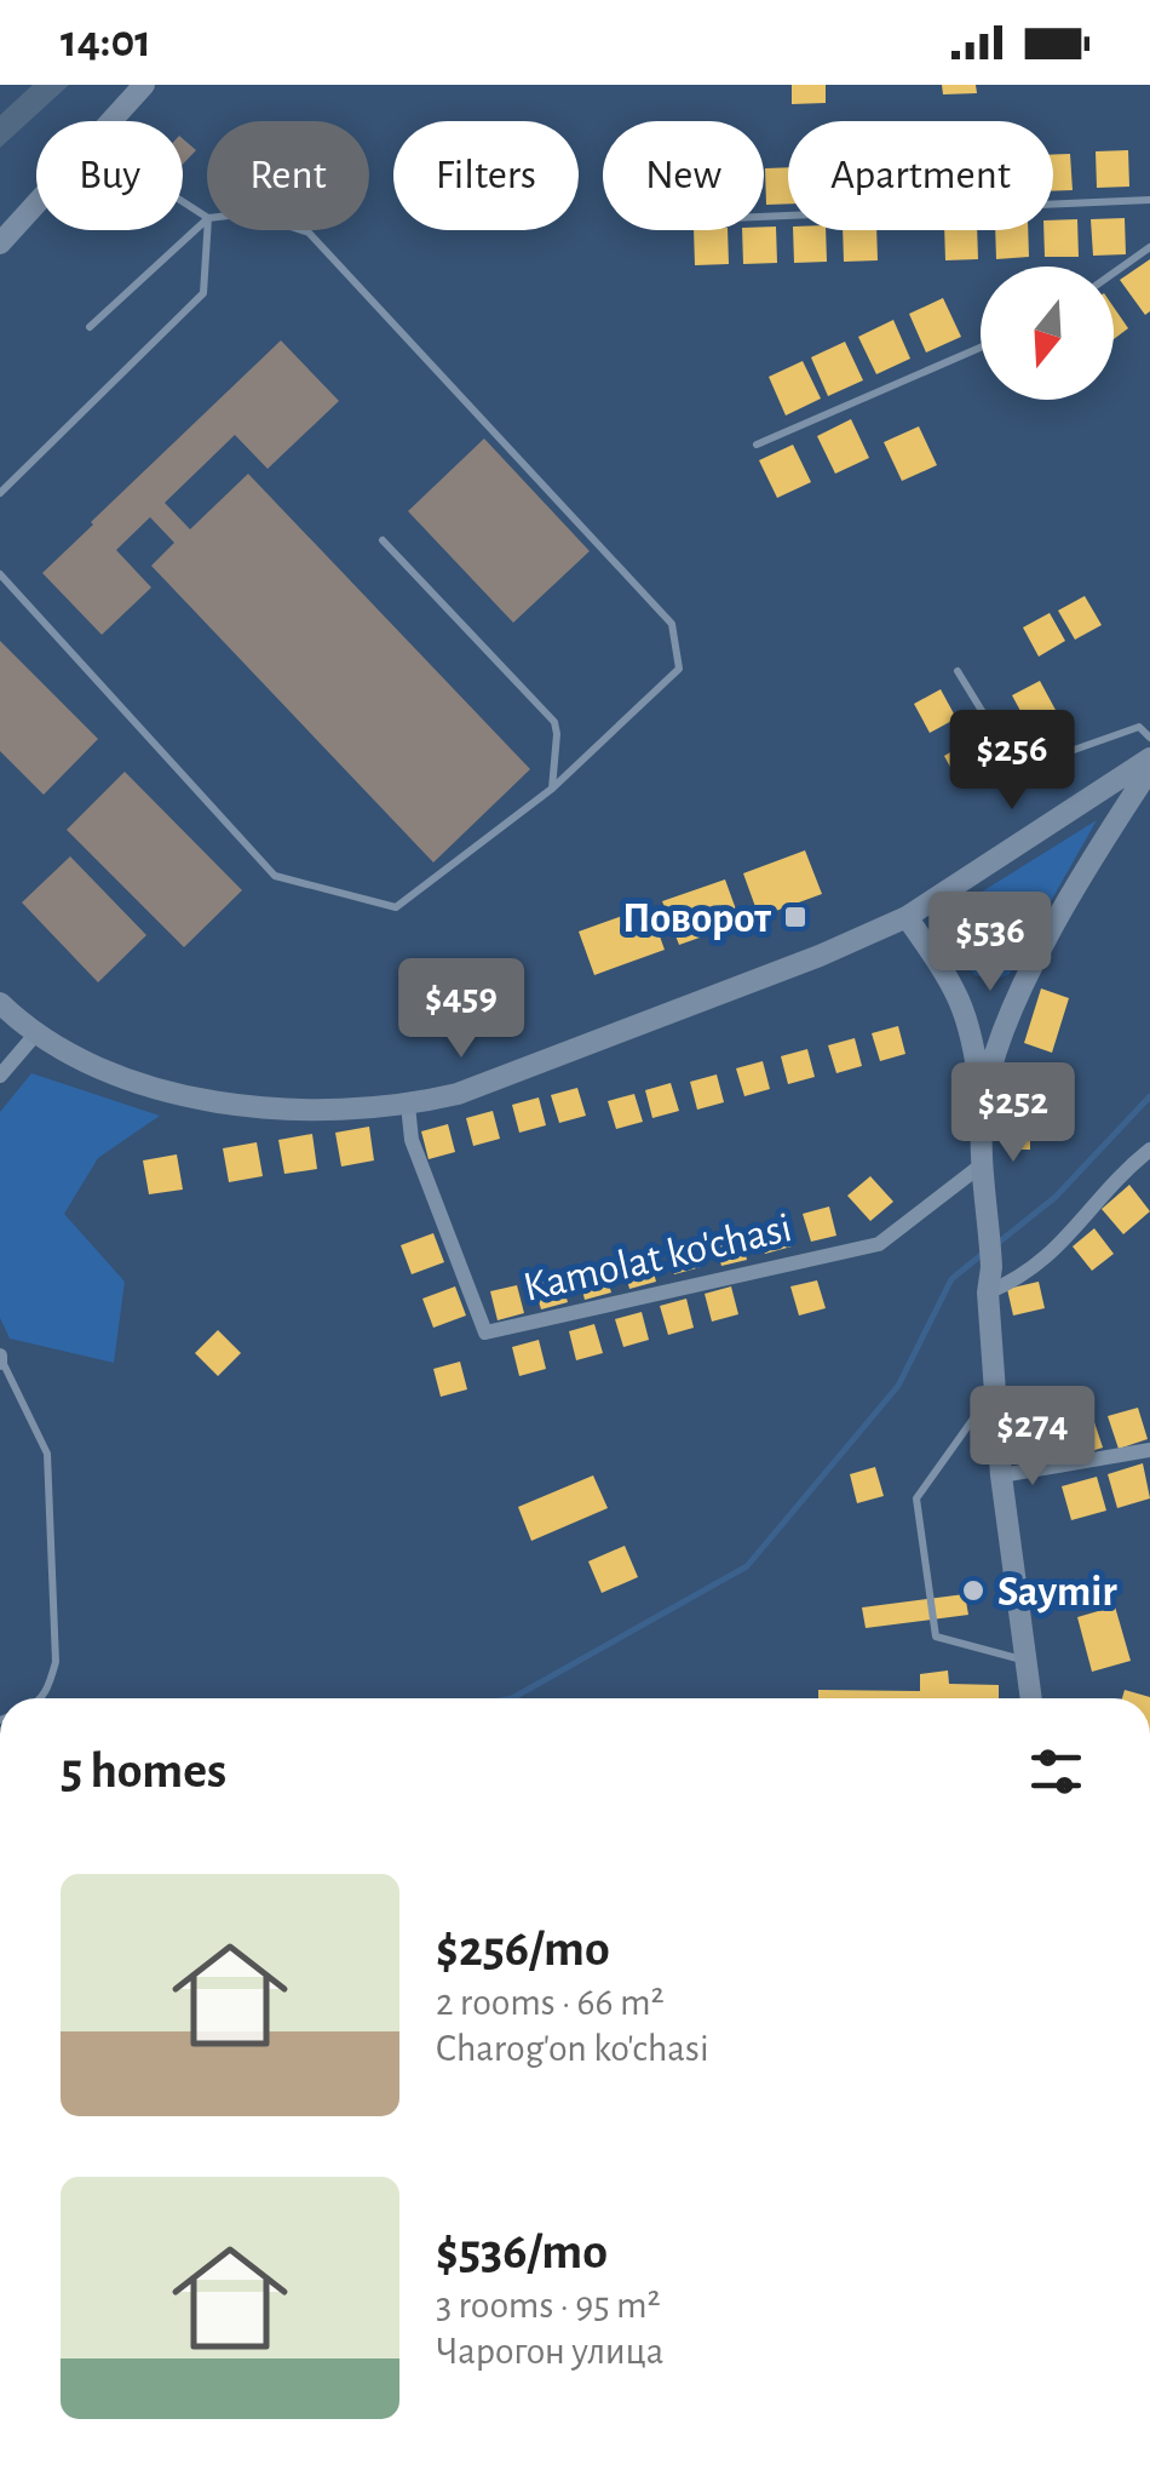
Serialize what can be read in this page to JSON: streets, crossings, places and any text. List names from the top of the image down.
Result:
{
  "streets": {
    "street": ["Kamolat ko'chasi"]
  },
  "places": {
    "transit": ["Поворот"],
    "other": ["Saymir"]
  },
  "north": "bottom",
  "page": {
    "status": "14:01",
    "chip": [
      "Buy",
      "Rent",
      "Filters",
      "New",
      "Apartment"
    ],
    "price": [
      "$256",
      "$536",
      "$459",
      "$252",
      "$274"
    ],
    "heading": "5 homes",
    "list": [
      {
        "name": "$256/mo",
        "note": "2 rooms · 66 m² · Charog'on ko'chasi"
      },
      {
        "name": "$536/mo",
        "note": "3 rooms · 95 m² · Чарогон улица"
      }
    ]
  }
}
